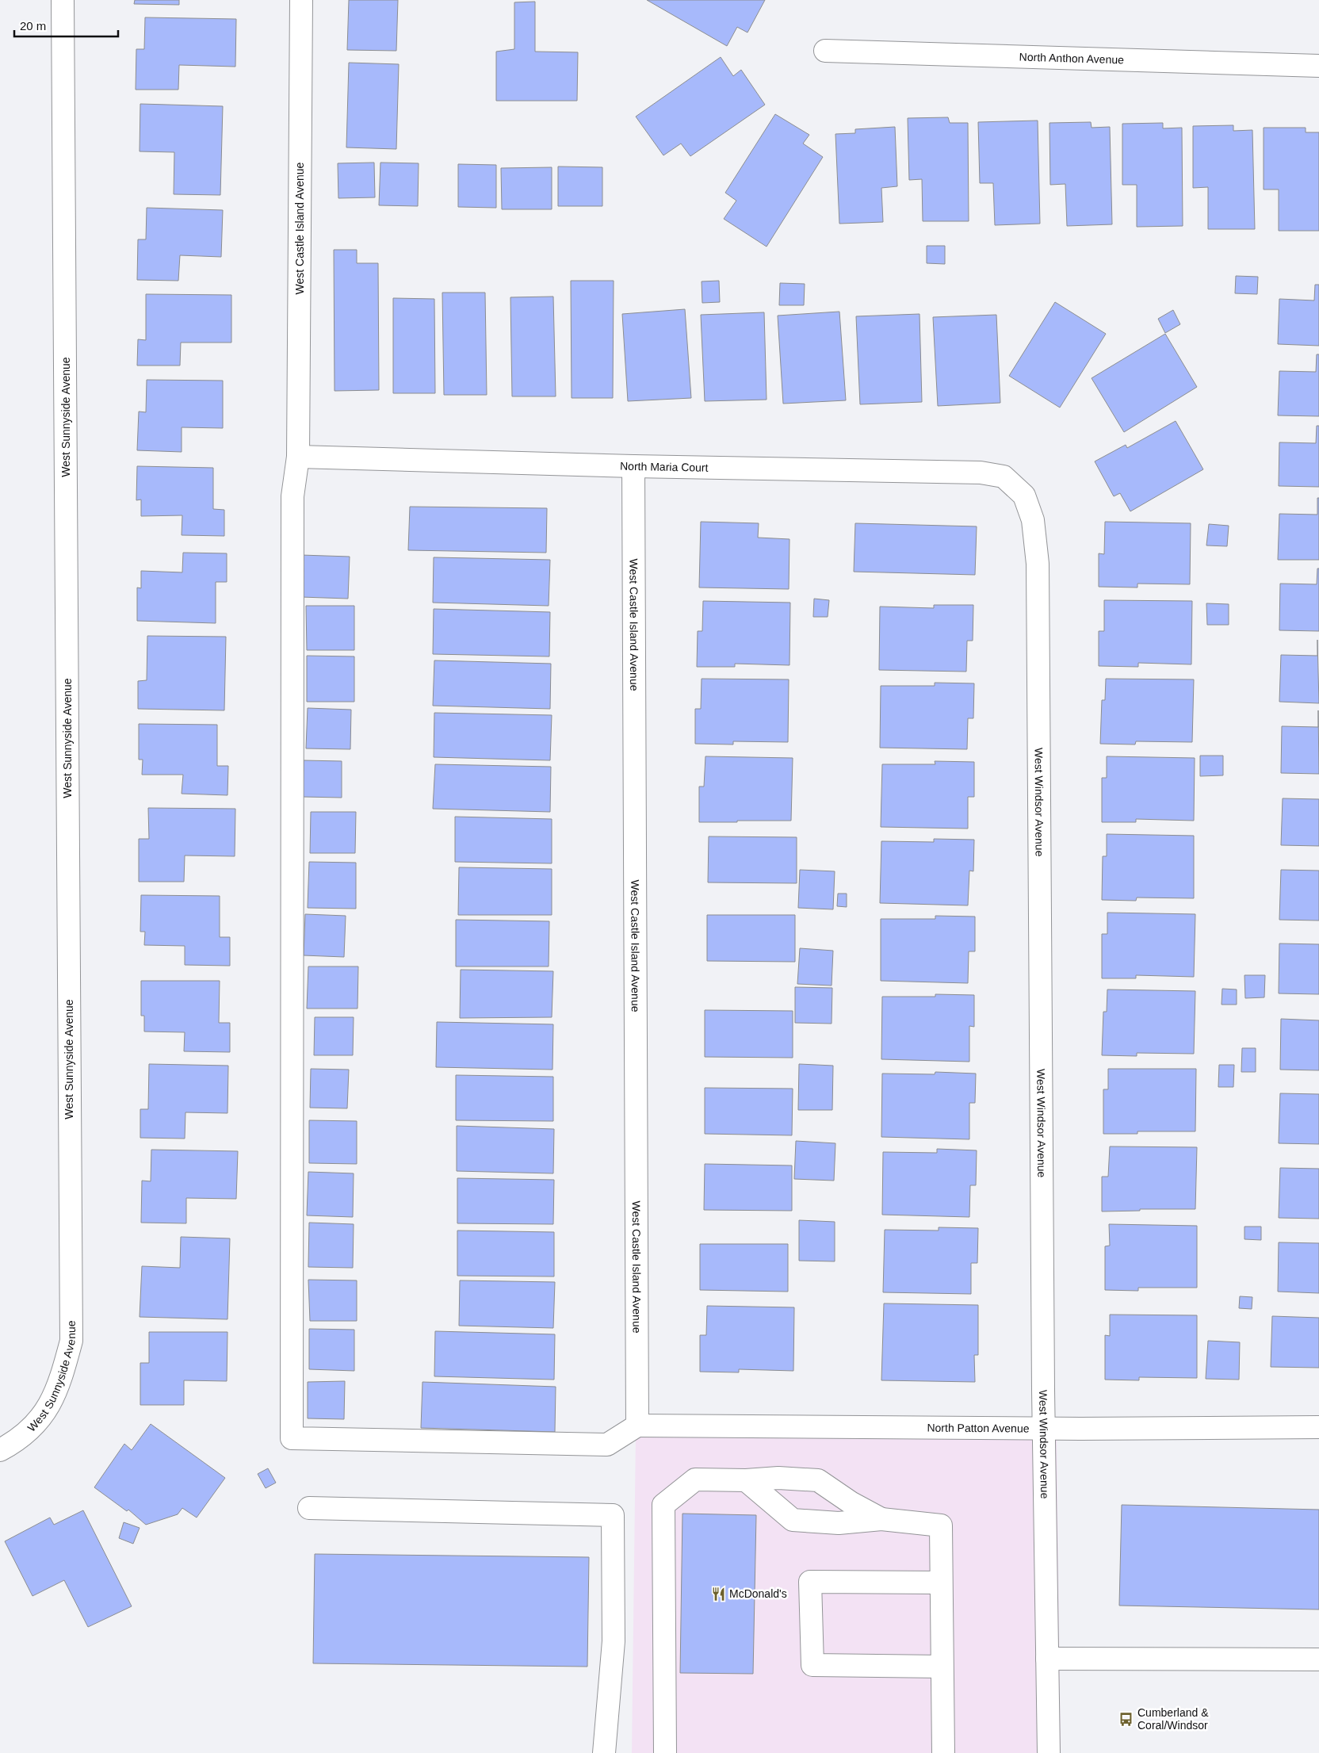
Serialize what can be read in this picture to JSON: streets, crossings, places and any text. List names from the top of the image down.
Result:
{
  "streets": {
    "street": [
      "North Anthon Avenue",
      "West Castle Island Avenue",
      "West Sunnyside Avenue",
      "North Maria Court",
      "West Windsor Avenue",
      "North Patton Avenue"
    ]
  },
  "crossings": [
    ["West Castle Island Avenue", "North Maria Court"],
    ["West Castle Island Avenue", "North Patton Avenue"],
    ["North Maria Court", "West Windsor Avenue"],
    ["West Windsor Avenue", "North Patton Avenue"]
  ],
  "places": {
    "restaurant": ["McDonald's"],
    "bus stop": ["Cumberland & Coral/Windsor"]
  },
  "scale_bar": "20 m"
}
